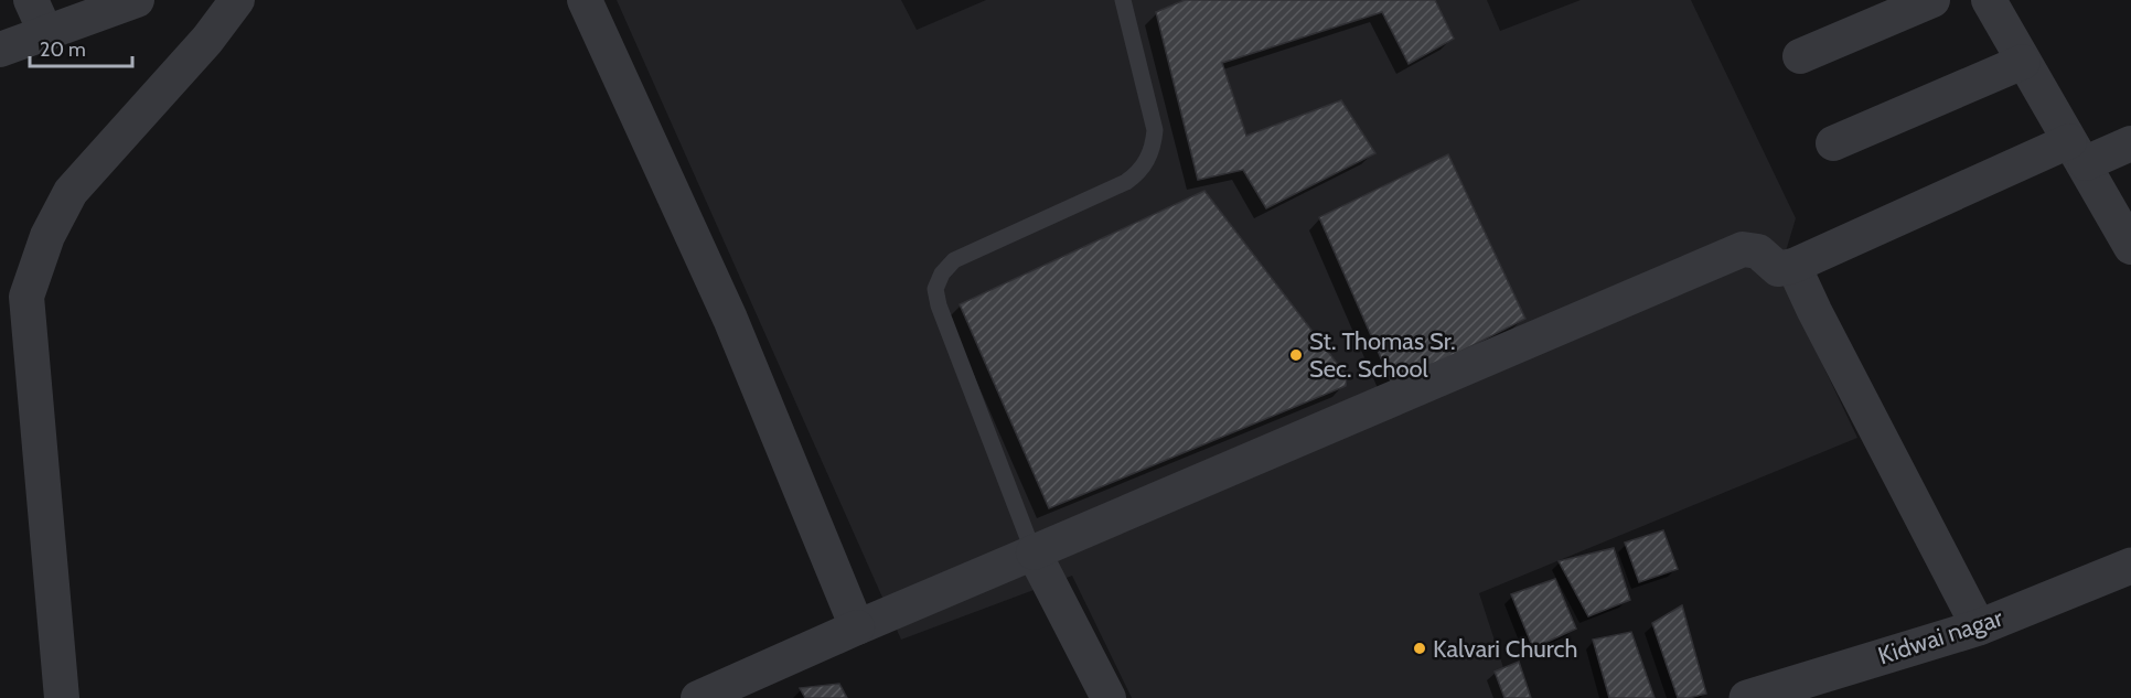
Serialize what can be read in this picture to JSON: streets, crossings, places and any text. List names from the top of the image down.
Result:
{
  "streets": {
    "street": ["Kidwai nagar"]
  },
  "places": ["St. Thomas Sr. Sec. School", "Kalvari Church"],
  "scale_bar": "20 m"
}
